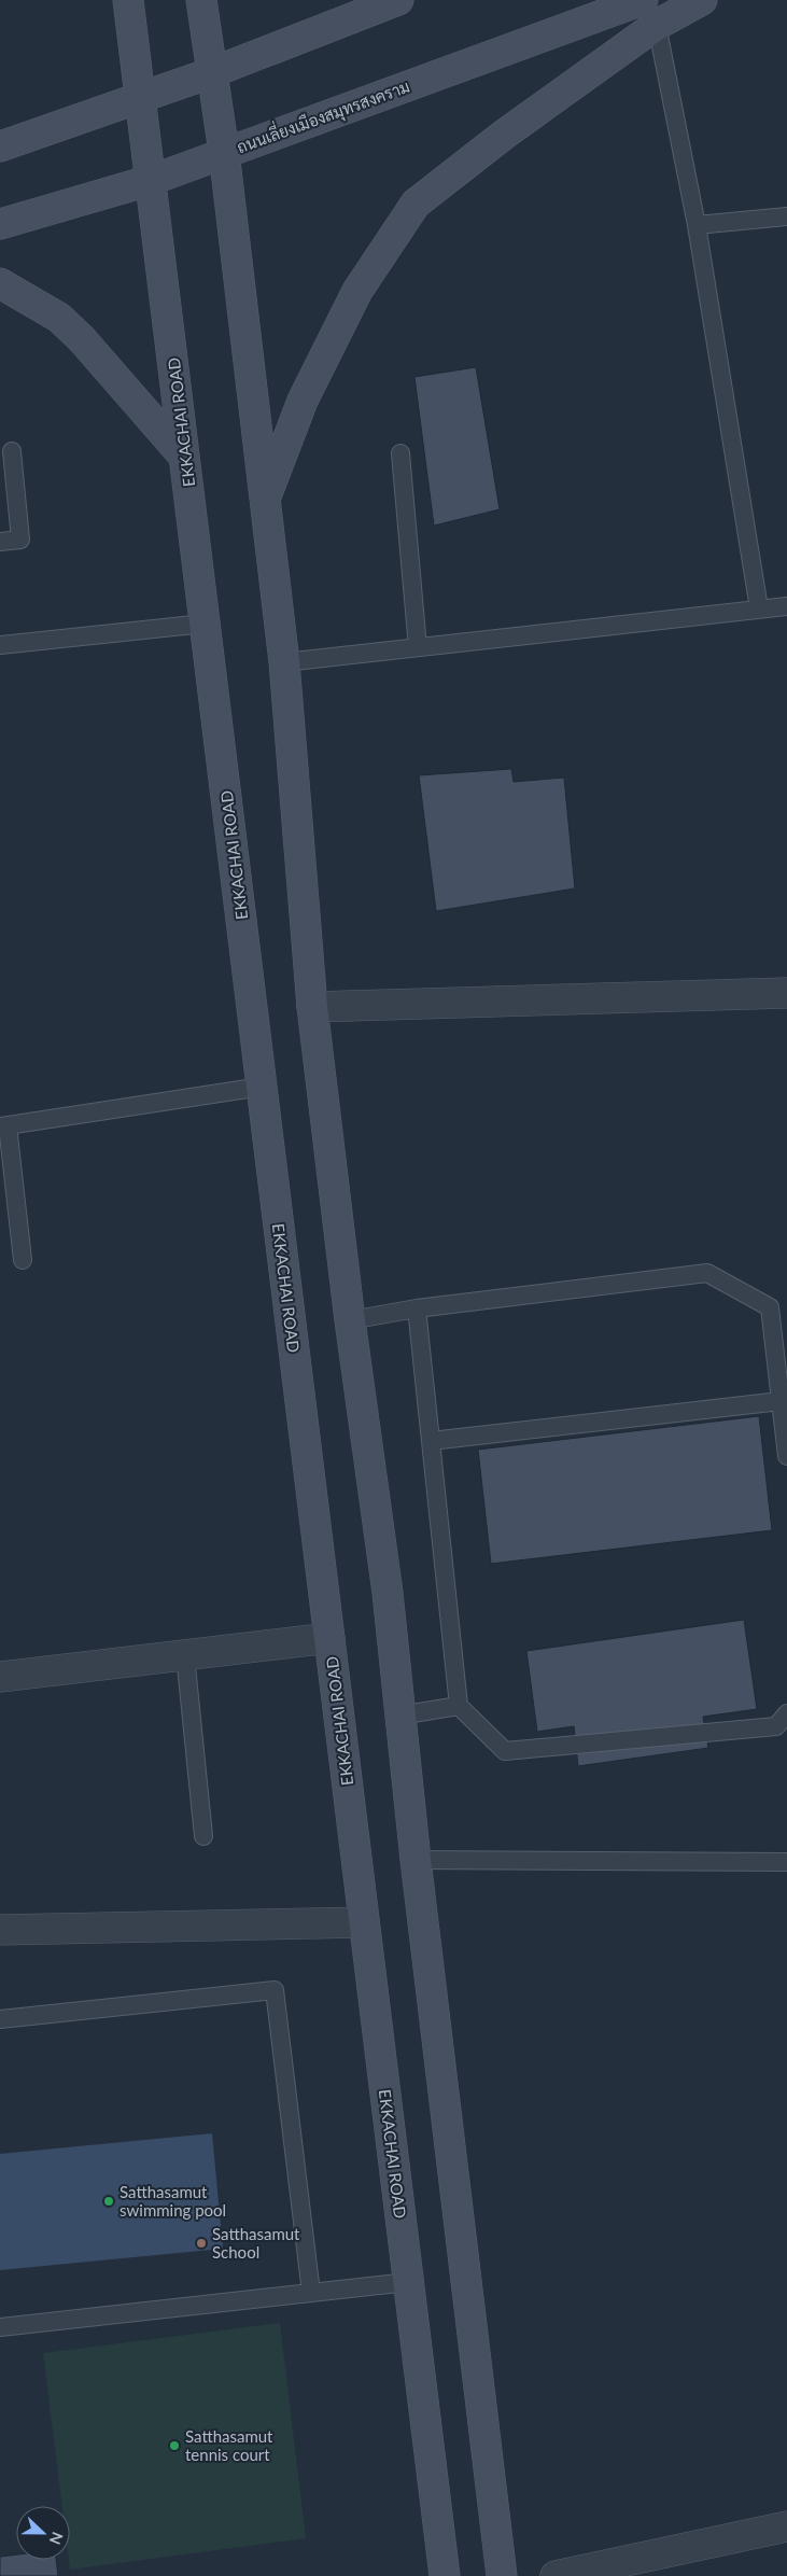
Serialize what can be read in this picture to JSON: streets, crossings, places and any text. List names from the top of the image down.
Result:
{
  "streets": {
    "main road": ["ถนนเลี่ยงเมืองสมุทรสงคราม", "EKKACHAI ROAD"]
  },
  "crossings": [
    ["ถนนเลี่ยงเมืองสมุทรสงคราม", "EKKACHAI ROAD"]
  ],
  "places": ["Satthasamut swimming pool", "Satthasamut School", "Satthasamut tennis court"],
  "north": "right"
}
